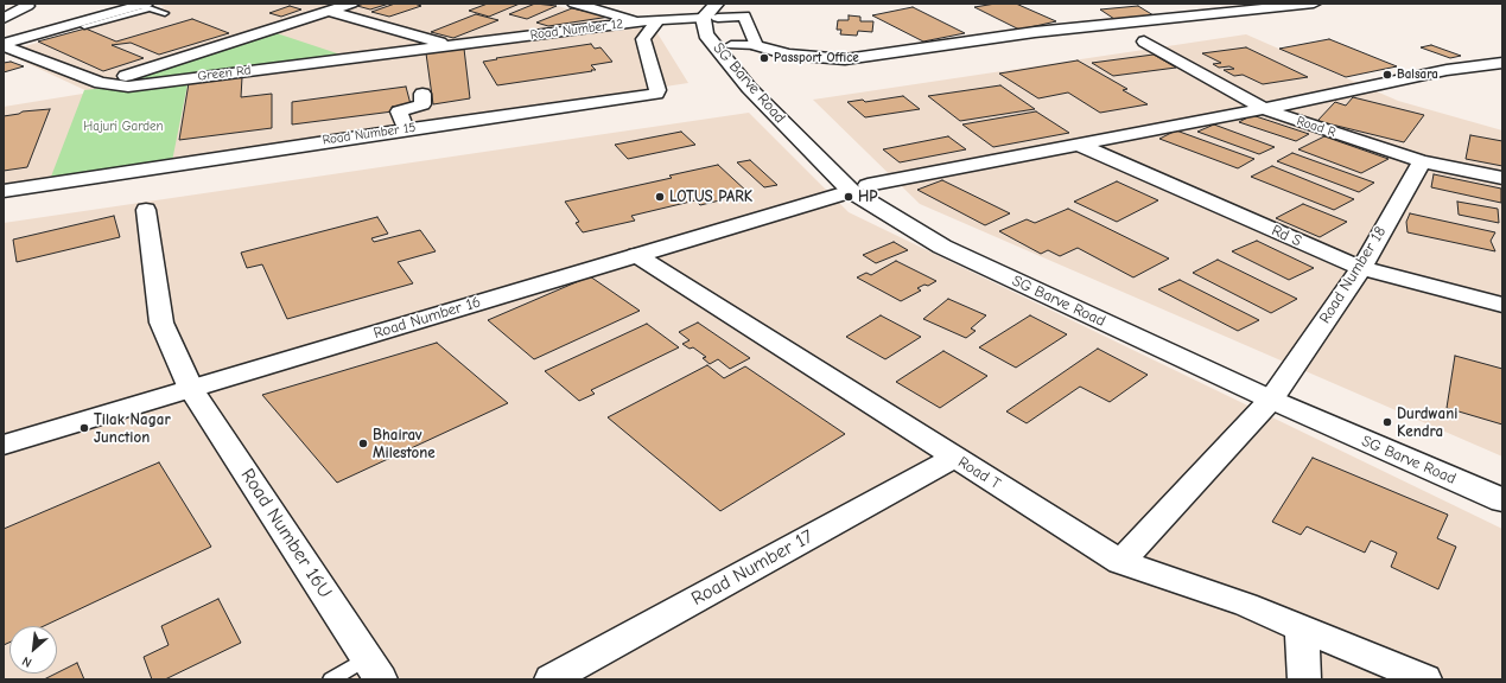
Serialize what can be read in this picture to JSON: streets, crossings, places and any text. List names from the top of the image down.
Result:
{
  "streets": {
    "main road": ["SG Barve Road", "Road Number 16"],
    "street": [
      "Road Number 12",
      "Green Rd",
      "Road R",
      "Road Number 15",
      "Rd S",
      "Road Number 18",
      "Road T",
      "Road Number 16U",
      "Road Number 17"
    ]
  },
  "crossings": [
    ["Road Number 12", "Green Rd"],
    ["Road Number 12", "SG Barve Road"],
    ["Road Number 12", "Road Number 15"],
    ["SG Barve Road", "Road Number 18"],
    ["SG Barve Road", "Road Number 16"],
    ["Road R", "Road Number 18"],
    ["Rd S", "Road Number 18"],
    ["Road Number 16", "Road T"],
    ["Road Number 16", "Road Number 16U"],
    ["Road T", "Road Number 17"]
  ],
  "parks": ["Hajuri Garden"],
  "places": [
    "Passport Office",
    "Balsara",
    "LOTUS PARK",
    "HP",
    "Durdwani Kendra",
    "Tilak Nagar Junction",
    "Bhairav Milestone"
  ],
  "north": "bottom left"
}
